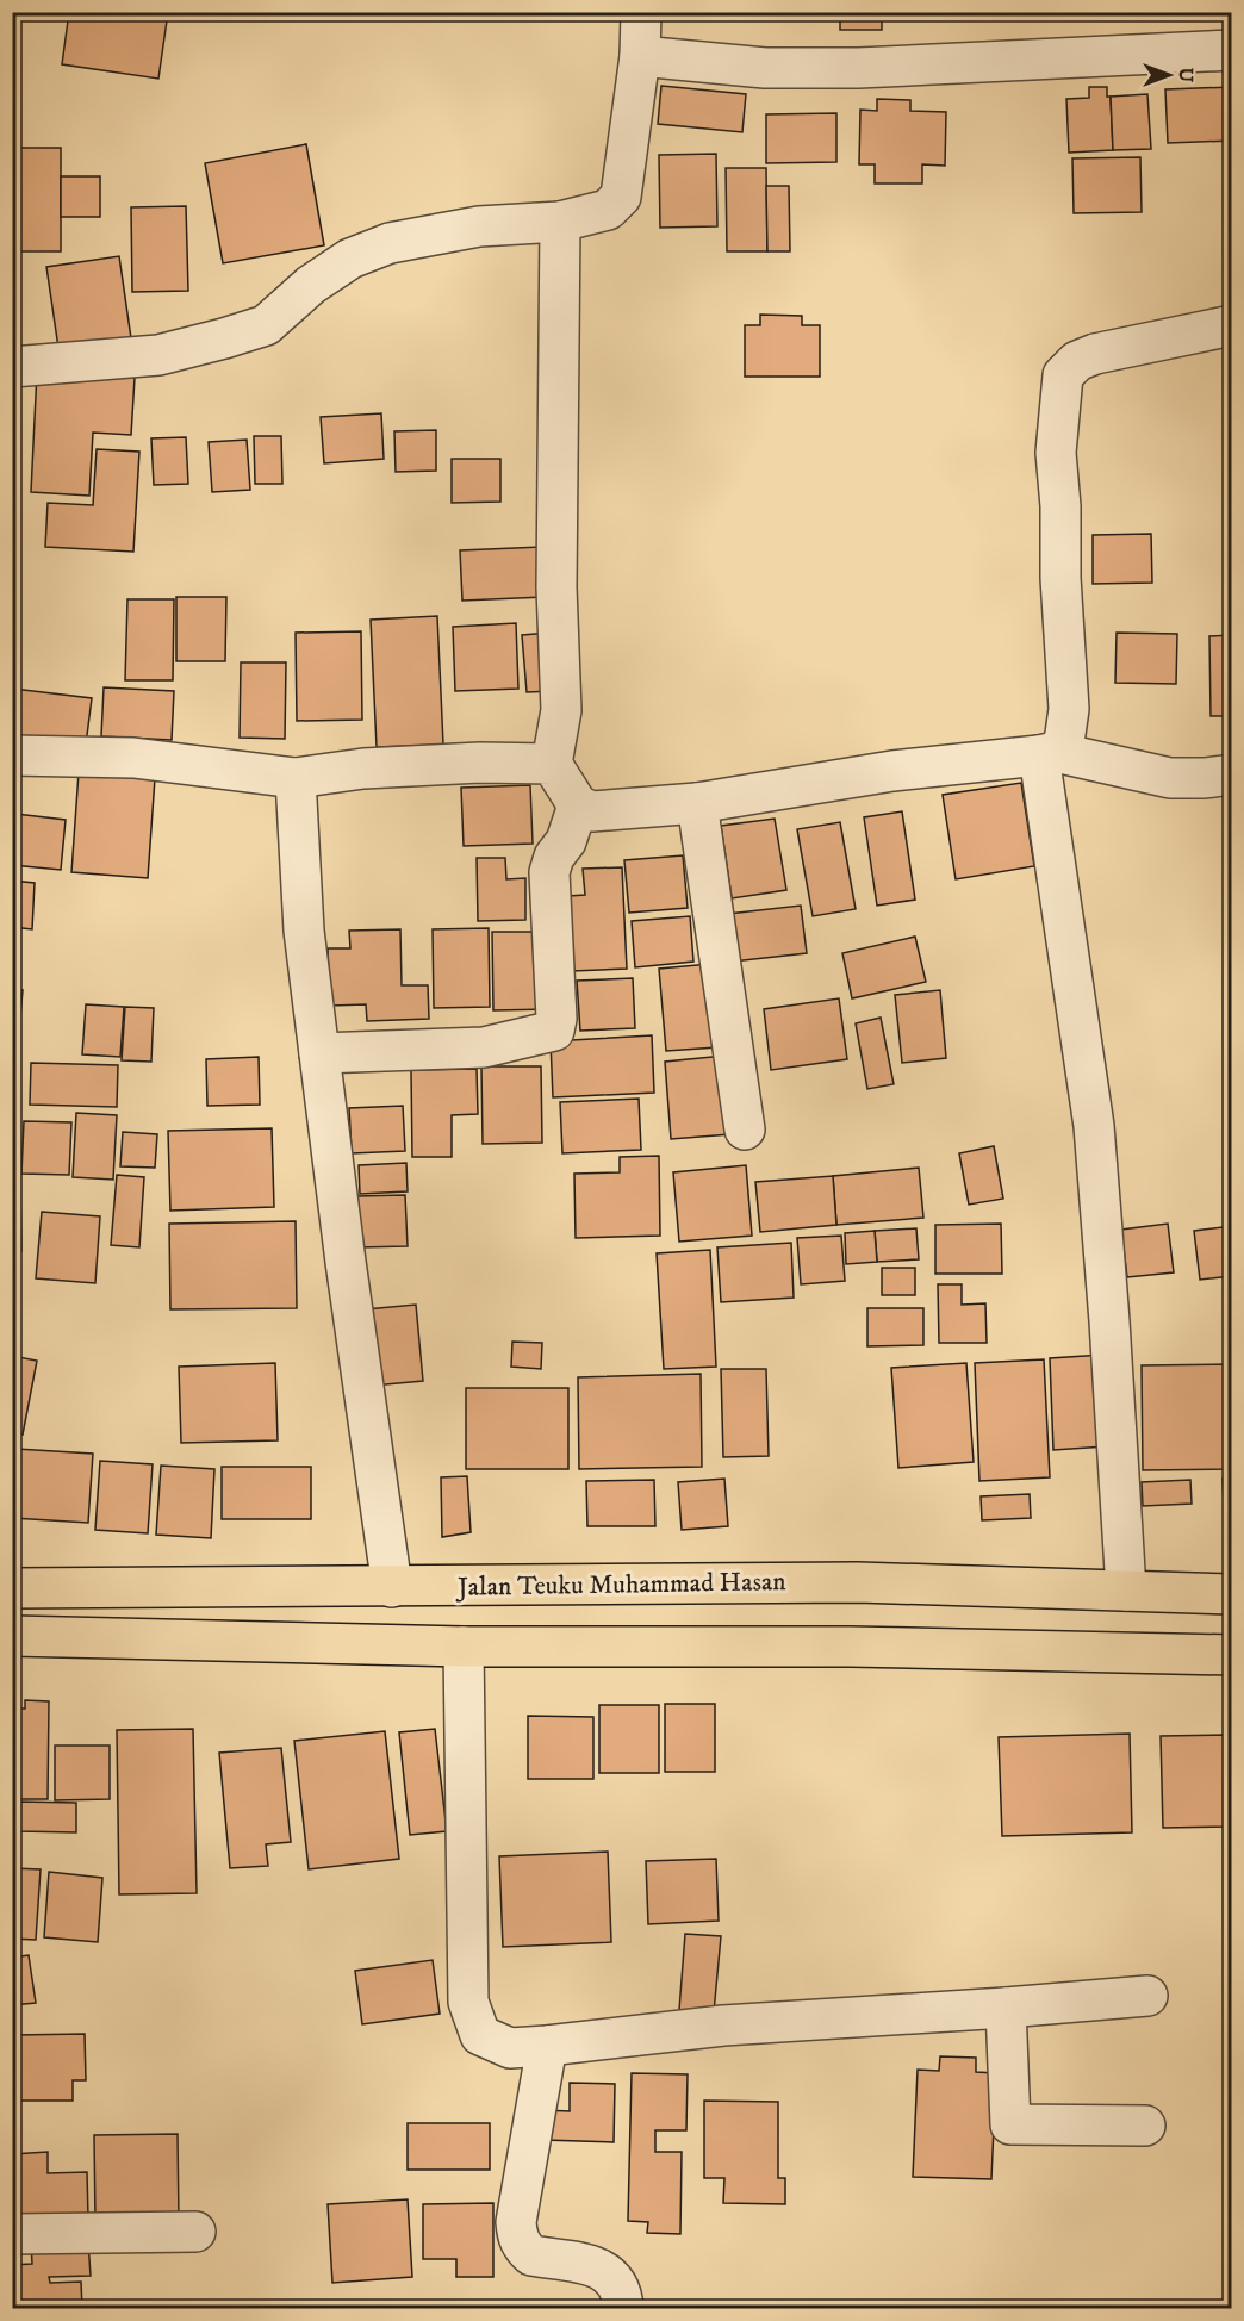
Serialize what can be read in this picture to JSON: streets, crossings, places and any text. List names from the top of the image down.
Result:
{
  "streets": {
    "highway": ["Jalan Teuku Muhammad Hasan"]
  },
  "north": "right"
}
